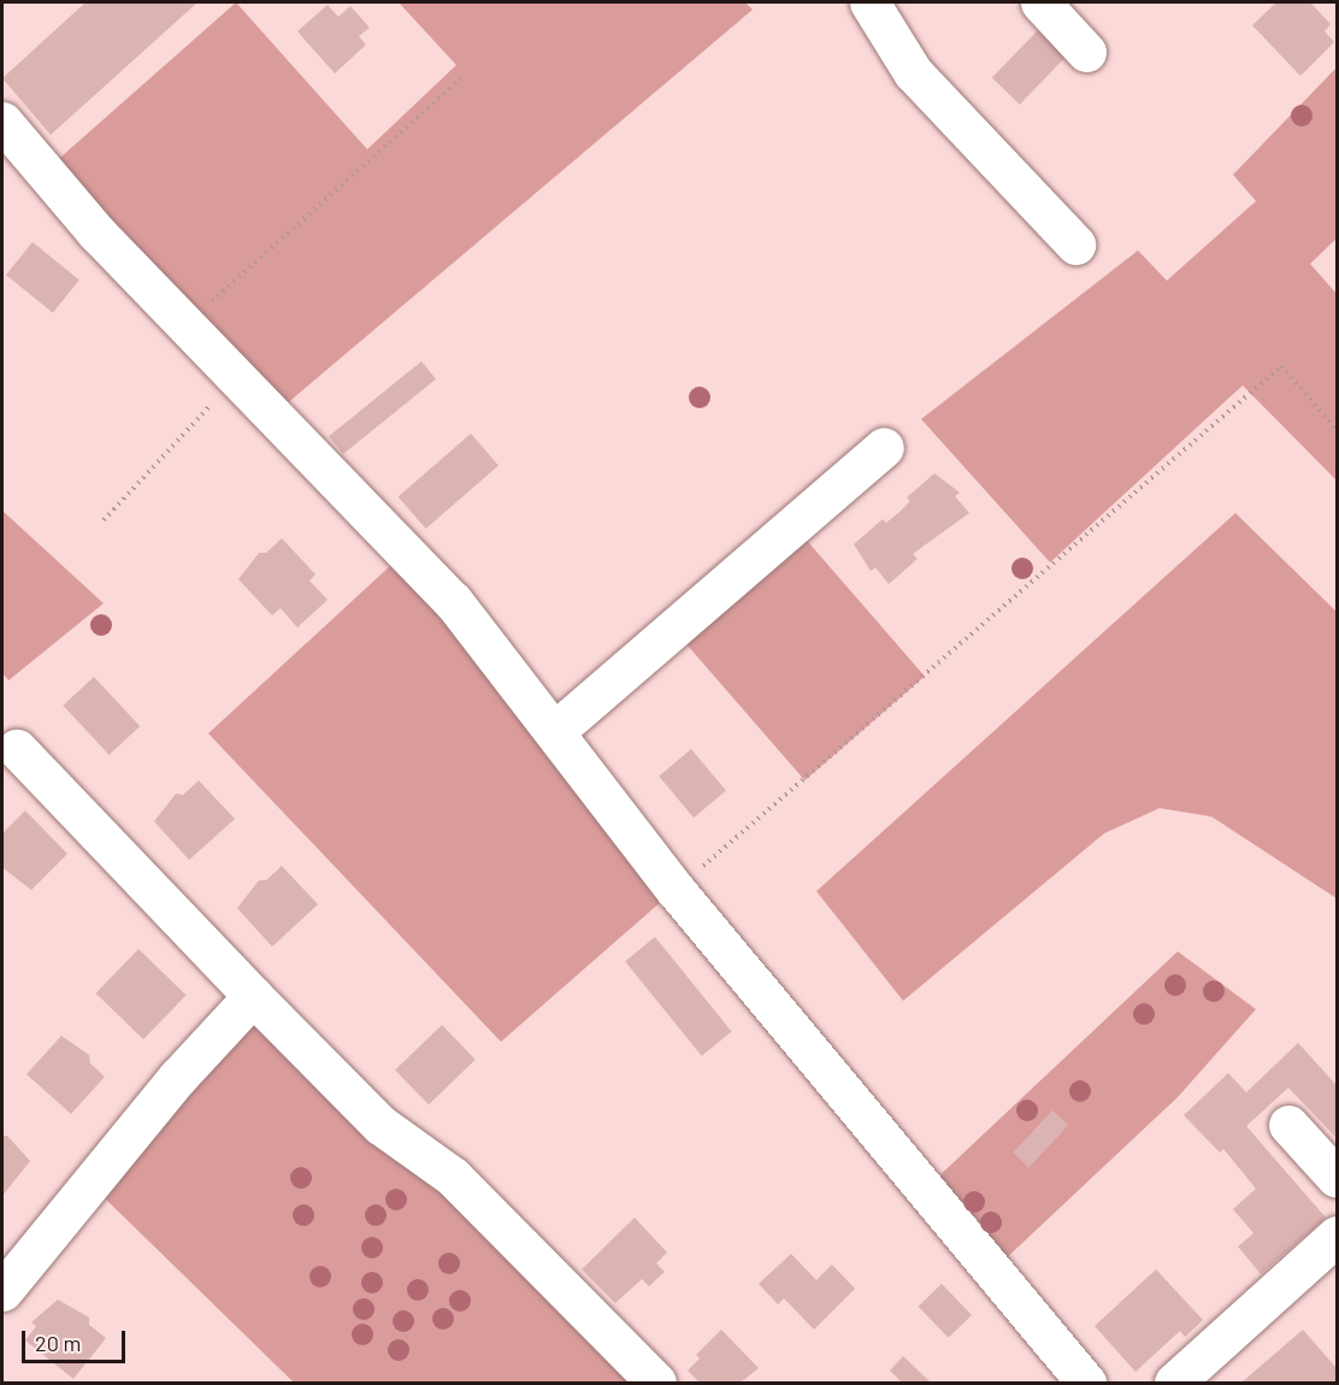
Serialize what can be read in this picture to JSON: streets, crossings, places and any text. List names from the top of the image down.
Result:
{
  "scale_bar": "20 m"
}
